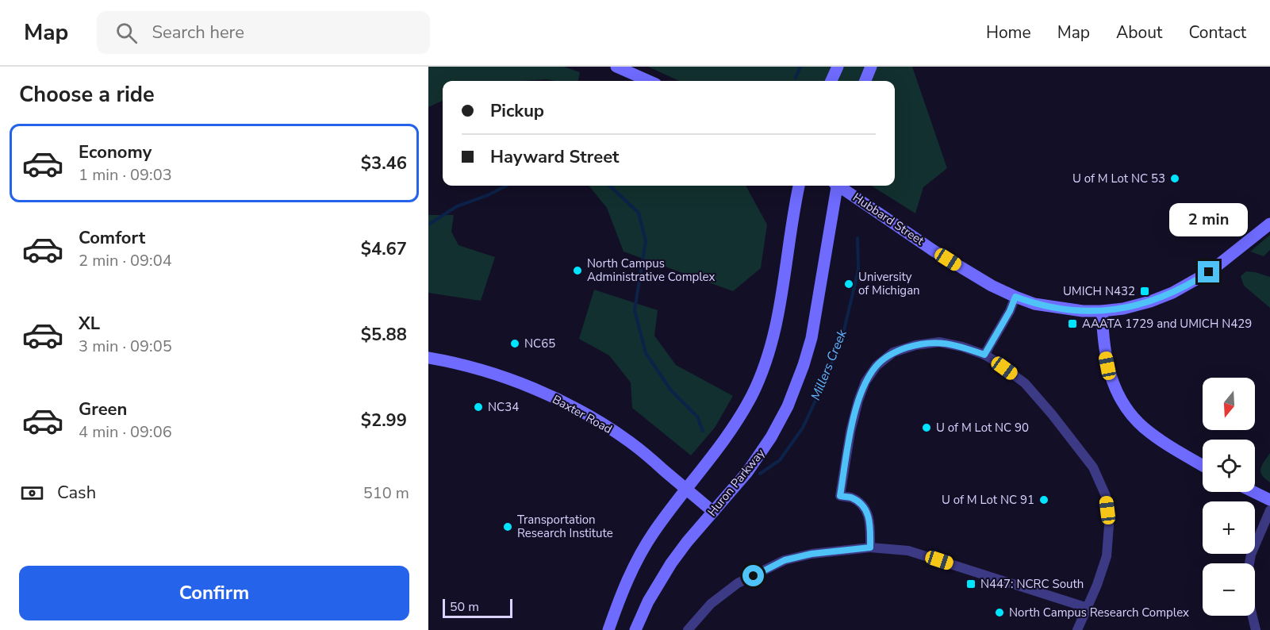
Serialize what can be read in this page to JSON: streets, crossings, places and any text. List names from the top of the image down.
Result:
{
  "streets": {
    "street": ["Hubbard Street", "Baxter Road", "Huron Parkway"]
  },
  "crossings": [
    ["Baxter Road", "Huron Parkway"]
  ],
  "water": ["Millers Creek"],
  "places": {
    "other": [
      "U of M Lot NC 53",
      "North Campus Administrative Complex",
      "University of Michigan",
      "NC65",
      "NC34",
      "U of M Lot NC 90",
      "U of M Lot NC 91",
      "Transportation Research Institute",
      "North Campus Research Complex"
    ],
    "transit": ["UMICH N432", "AAATA 1729 and UMICH N429", "N447: NCRC South"]
  },
  "scale_bar": "50 m",
  "north": "bottom",
  "page": {
    "header": "Map",
    "search": "Search here",
    "nav": [
      "Home",
      "Map",
      "About",
      "Contact"
    ],
    "heading": "Choose a ride",
    "banner": ["Pickup", "Hayward Street"],
    "list": [
      {
        "name": "Economy",
        "note": "1 min · 09:03",
        "value": "$3.46"
      },
      {
        "name": "Comfort",
        "note": "2 min · 09:04",
        "value": "$4.67"
      },
      {
        "name": "XL",
        "note": "3 min · 09:05",
        "value": "$5.88"
      },
      {
        "name": "Green",
        "note": "4 min · 09:06",
        "value": "$2.99"
      }
    ],
    "bubble": "2 min",
    "map_buttons": ["+", "−"],
    "pay": ["Cash", "510 m"],
    "buttons": "Confirm",
    "scale": "50 m"
  }
}
